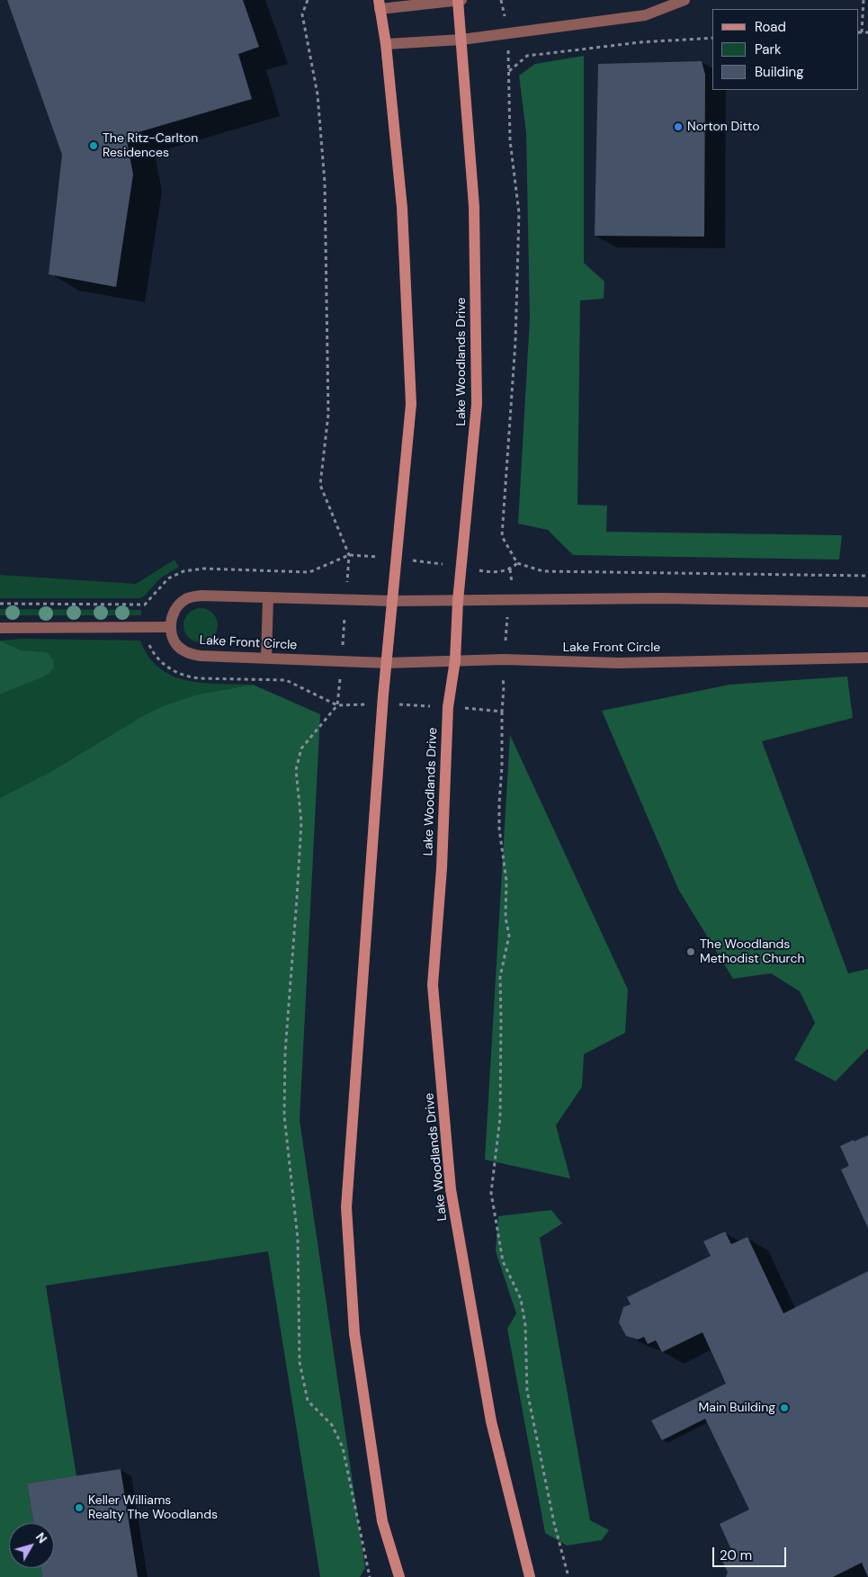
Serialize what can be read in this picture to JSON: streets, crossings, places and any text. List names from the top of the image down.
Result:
{
  "streets": {
    "main road": ["Lake Woodlands Drive"],
    "street": ["Lake Front Circle"]
  },
  "crossings": [
    ["Lake Woodlands Drive", "Lake Front Circle"]
  ],
  "places": [
    "Norton Ditto",
    "The Ritz-Carlton Residences",
    "The Woodlands Methodist Church",
    "Main Building",
    "Keller Williams Realty The Woodlands"
  ],
  "legend": ["Road", "Park", "Building"],
  "scale_bar": "20 m",
  "north": "top right"
}
